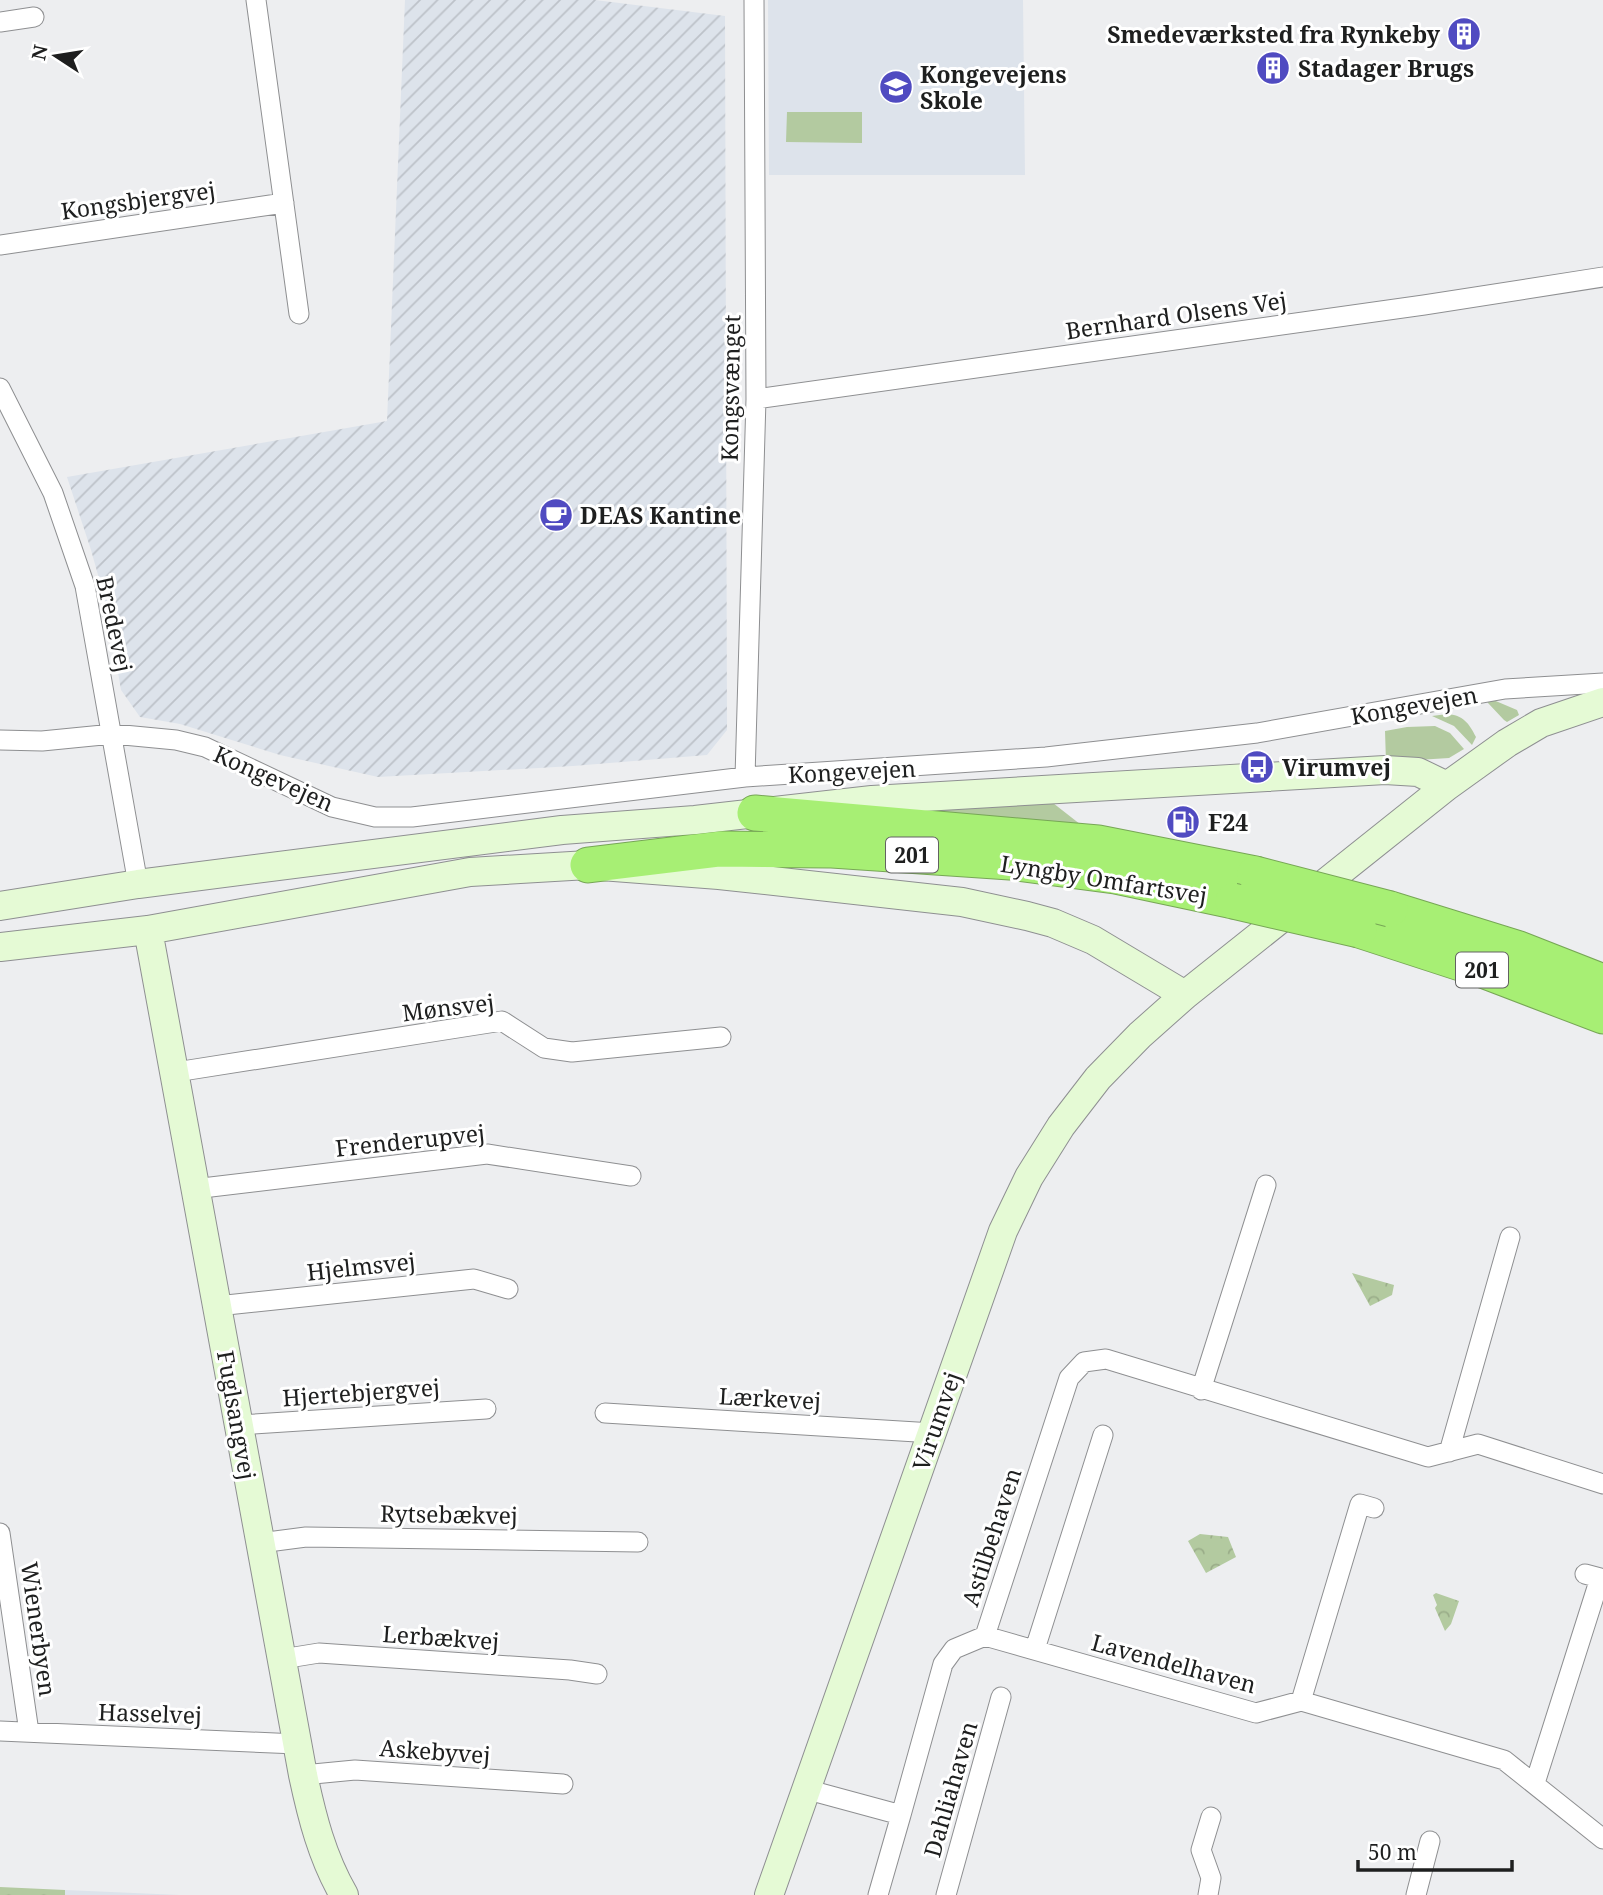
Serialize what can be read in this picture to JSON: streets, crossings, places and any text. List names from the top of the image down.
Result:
{
  "streets": {
    "highway": ["201", "Lyngby Omfartsvej"],
    "main road": ["Fuglsangvej", "Virumvej"],
    "street": [
      "Kongsbjergvej",
      "Bernhard Olsens Vej",
      "Kongsvænget",
      "Bredevej",
      "Kongevejen",
      "Mønsvej",
      "Frenderupvej",
      "Hjelmsvej",
      "Hjertebjergvej",
      "Lærkevej",
      "Rytsebækvej",
      "Astilbehaven",
      "Wienerbyen",
      "Lerbækvej",
      "Lavendelhaven",
      "Hasselvej",
      "Askebyvej",
      "Dahliahaven"
    ]
  },
  "crossings": [
    ["Bernhard Olsens Vej", "Kongsvænget"],
    ["Kongsvænget", "Kongevejen"],
    ["Bredevej", "Kongevejen"],
    ["Bredevej", "201"],
    ["201", "Lyngby Omfartsvej"],
    ["201", "Fuglsangvej"],
    ["201", "Virumvej"],
    ["Mønsvej", "Fuglsangvej"],
    ["Frenderupvej", "Fuglsangvej"],
    ["Hjelmsvej", "Fuglsangvej"],
    ["Hjertebjergvej", "Fuglsangvej"],
    ["Lærkevej", "Virumvej"],
    ["Fuglsangvej", "Rytsebækvej"],
    ["Fuglsangvej", "Lerbækvej"],
    ["Fuglsangvej", "Hasselvej"],
    ["Fuglsangvej", "Askebyvej"],
    ["Astilbehaven", "Lavendelhaven"],
    ["Astilbehaven", "Dahliahaven"],
    ["Wienerbyen", "Hasselvej"]
  ],
  "places": {
    "building": ["Smedeværksted fra Rynkeby", "Stadager Brugs"],
    "school or university": ["Kongevejens Skole"],
    "cafe": ["DEAS Kantine"],
    "bus stop": ["Virumvej"],
    "fuel station": ["F24"]
  },
  "scale_bar": "50 m",
  "north": "left"
}
